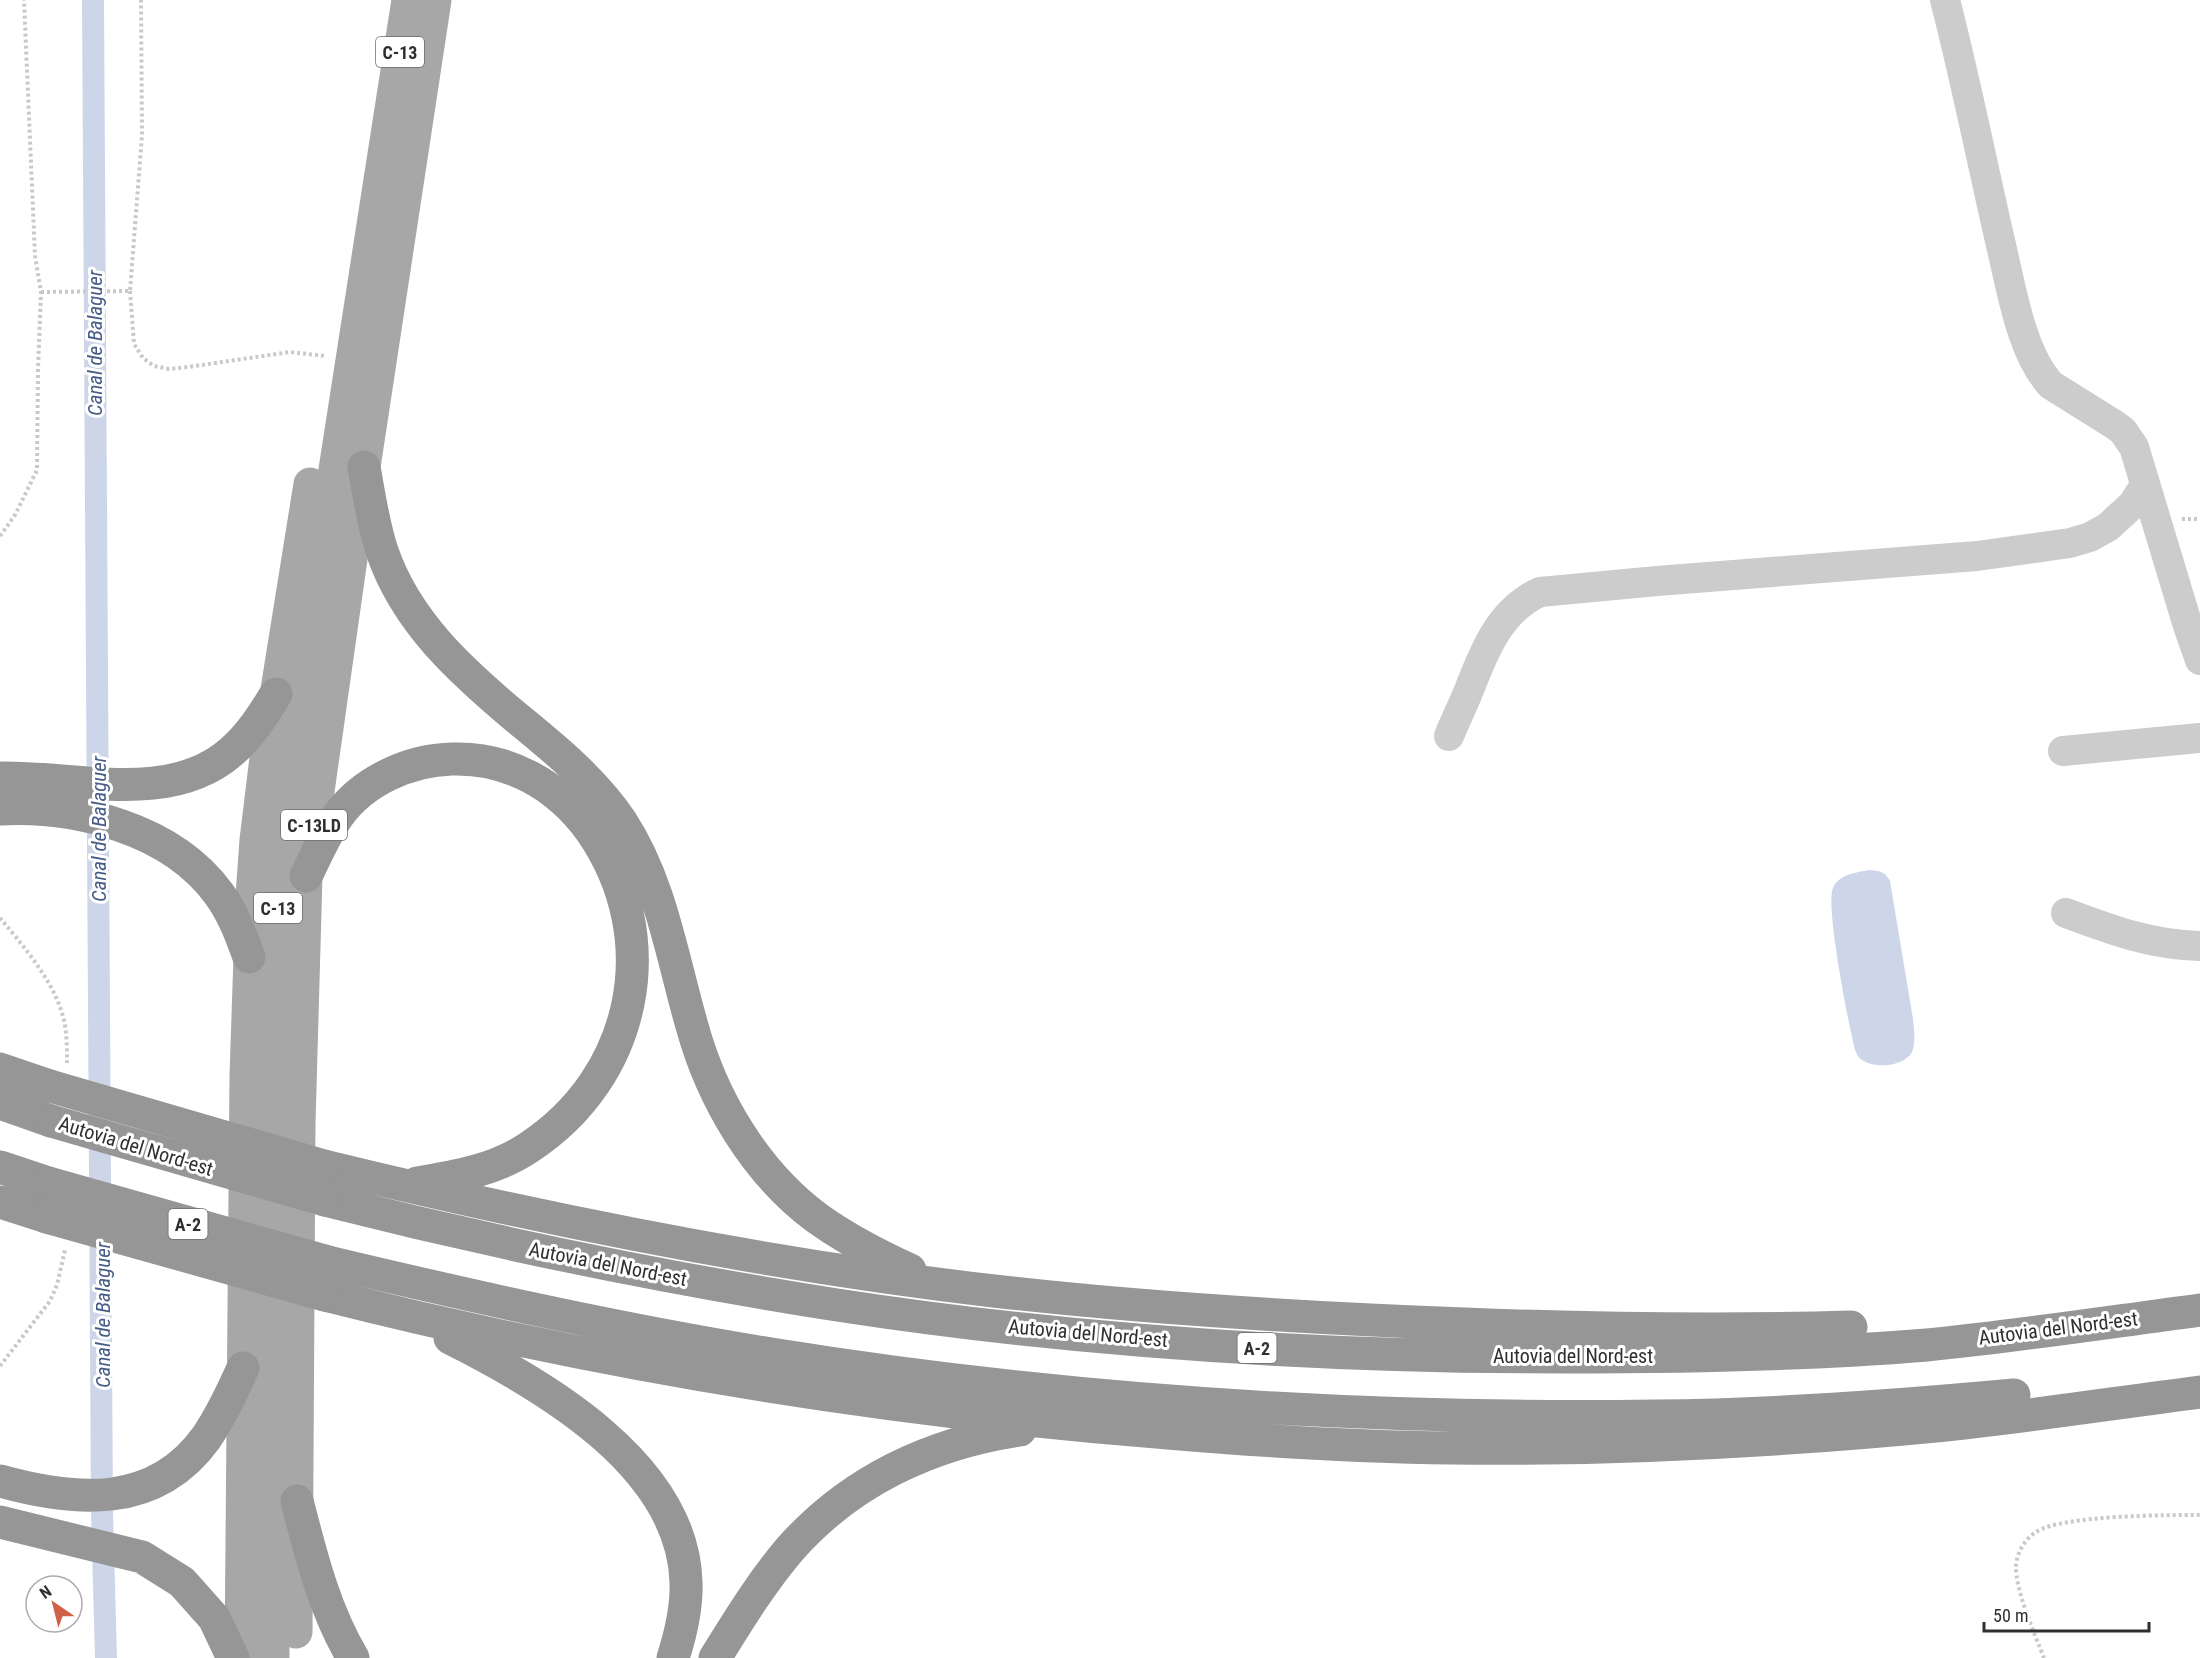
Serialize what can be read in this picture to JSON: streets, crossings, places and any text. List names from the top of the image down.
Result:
{
  "streets": {
    "highway": ["Autovia del Nord-est", "A-2"],
    "main road": ["C-13", "C-13LD"]
  },
  "water": ["Canal de Balaguer"],
  "scale_bar": "50 m",
  "north": "top left"
}
